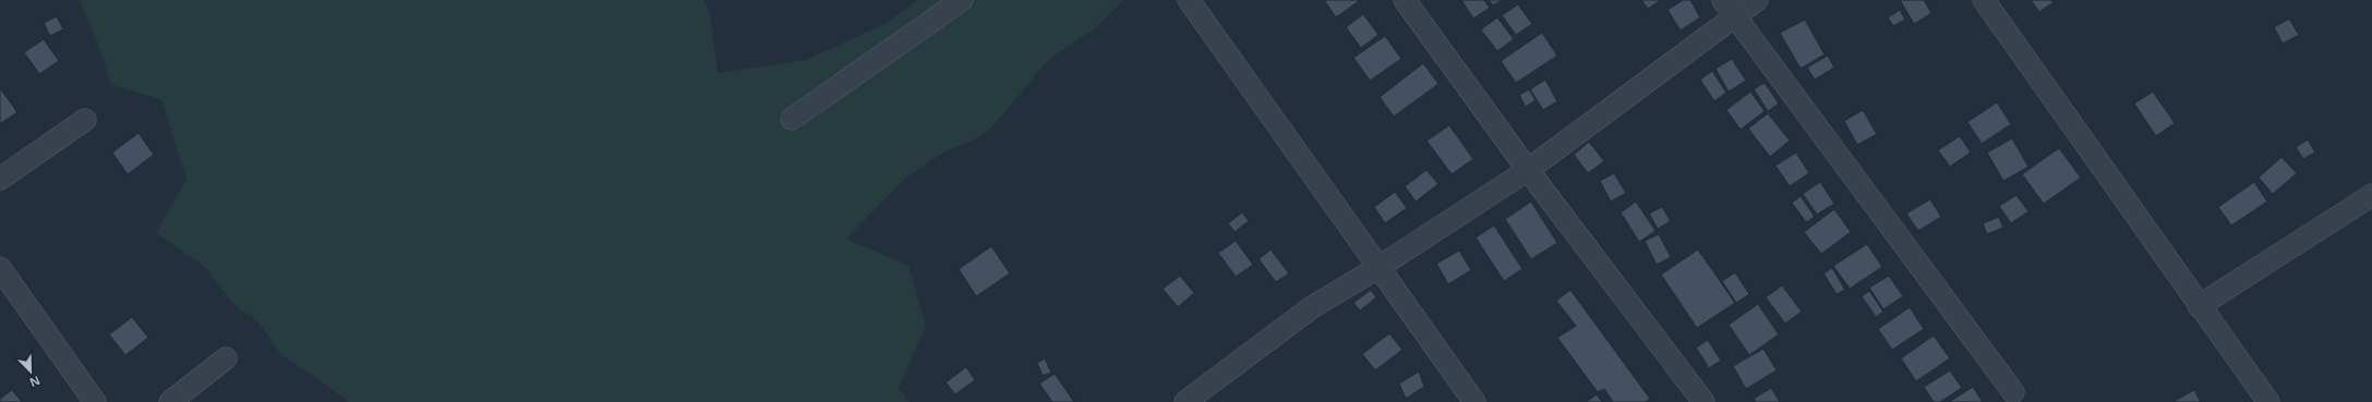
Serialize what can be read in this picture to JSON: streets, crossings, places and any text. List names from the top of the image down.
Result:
{
  "north": "bottom right"
}
